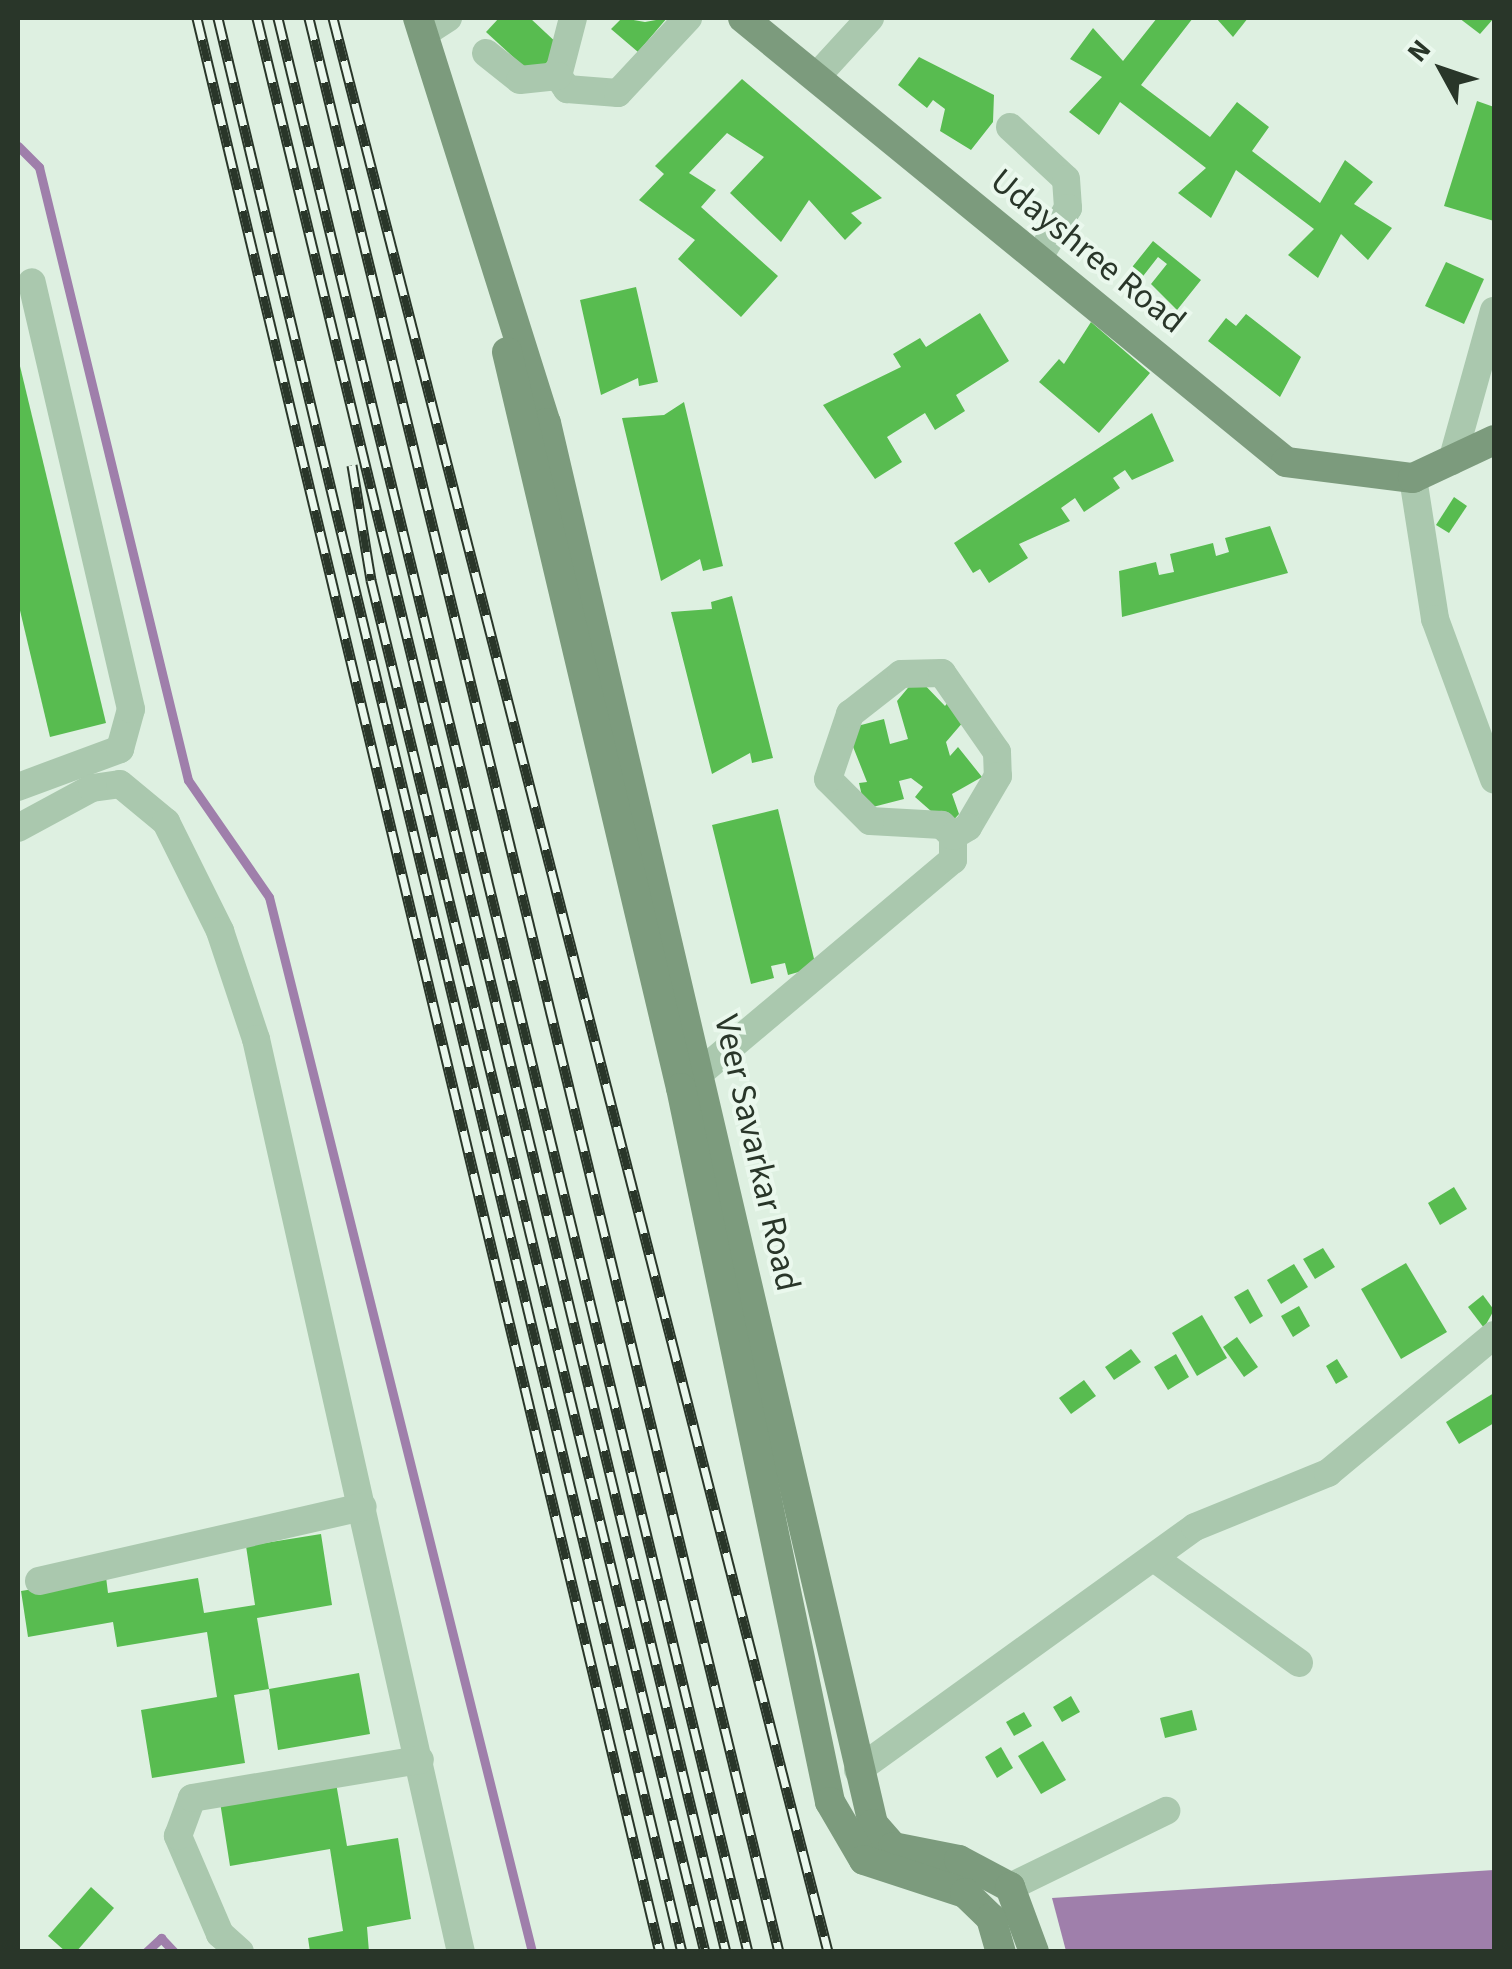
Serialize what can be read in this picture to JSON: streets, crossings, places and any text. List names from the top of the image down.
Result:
{
  "streets": {
    "street": ["Udayshree Road", "Veer Savarkar Road"]
  },
  "north": "top left"
}
